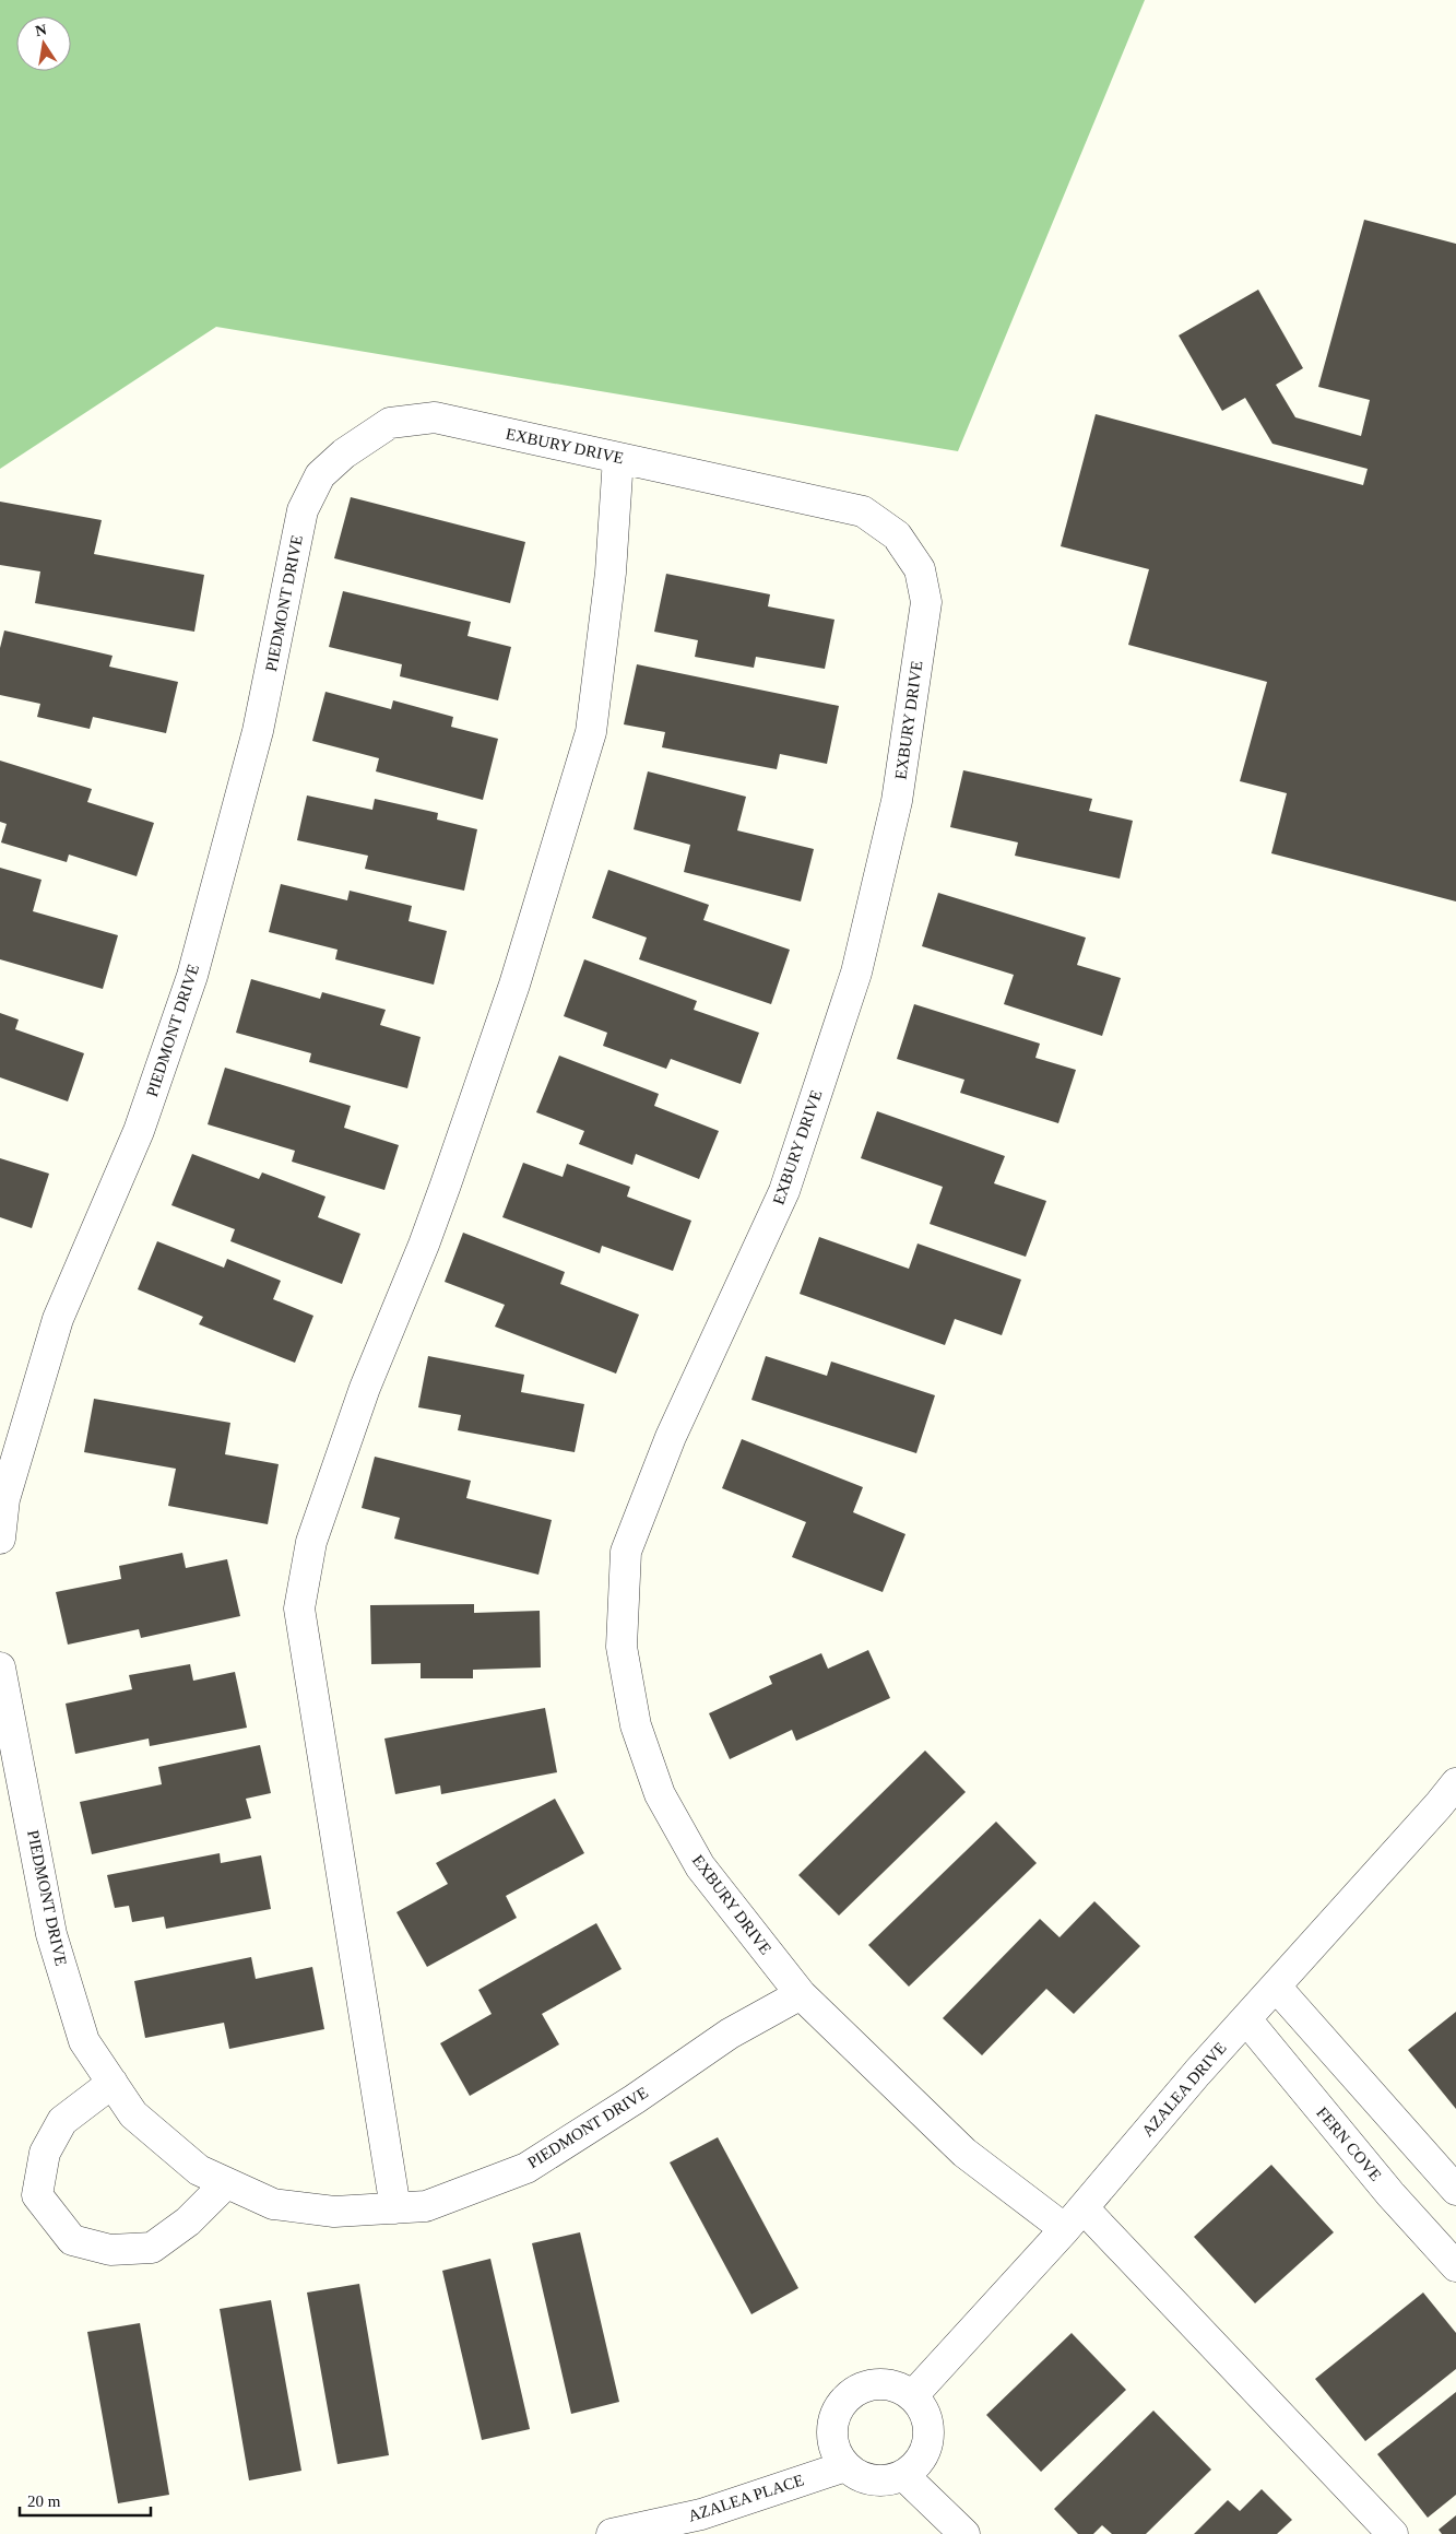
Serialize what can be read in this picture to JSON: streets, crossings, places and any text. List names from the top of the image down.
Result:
{
  "streets": {
    "street": [
      "EXBURY DRIVE",
      "PIEDMONT DRIVE",
      "AZALEA DRIVE",
      "FERN COVE",
      "AZALEA PLACE"
    ]
  },
  "crossings": [
    ["EXBURY DRIVE", "PIEDMONT DRIVE"],
    ["EXBURY DRIVE", "AZALEA DRIVE"],
    ["AZALEA DRIVE", "FERN COVE"],
    ["AZALEA DRIVE", "AZALEA PLACE"]
  ],
  "scale_bar": "20 m",
  "north": "top"
}
